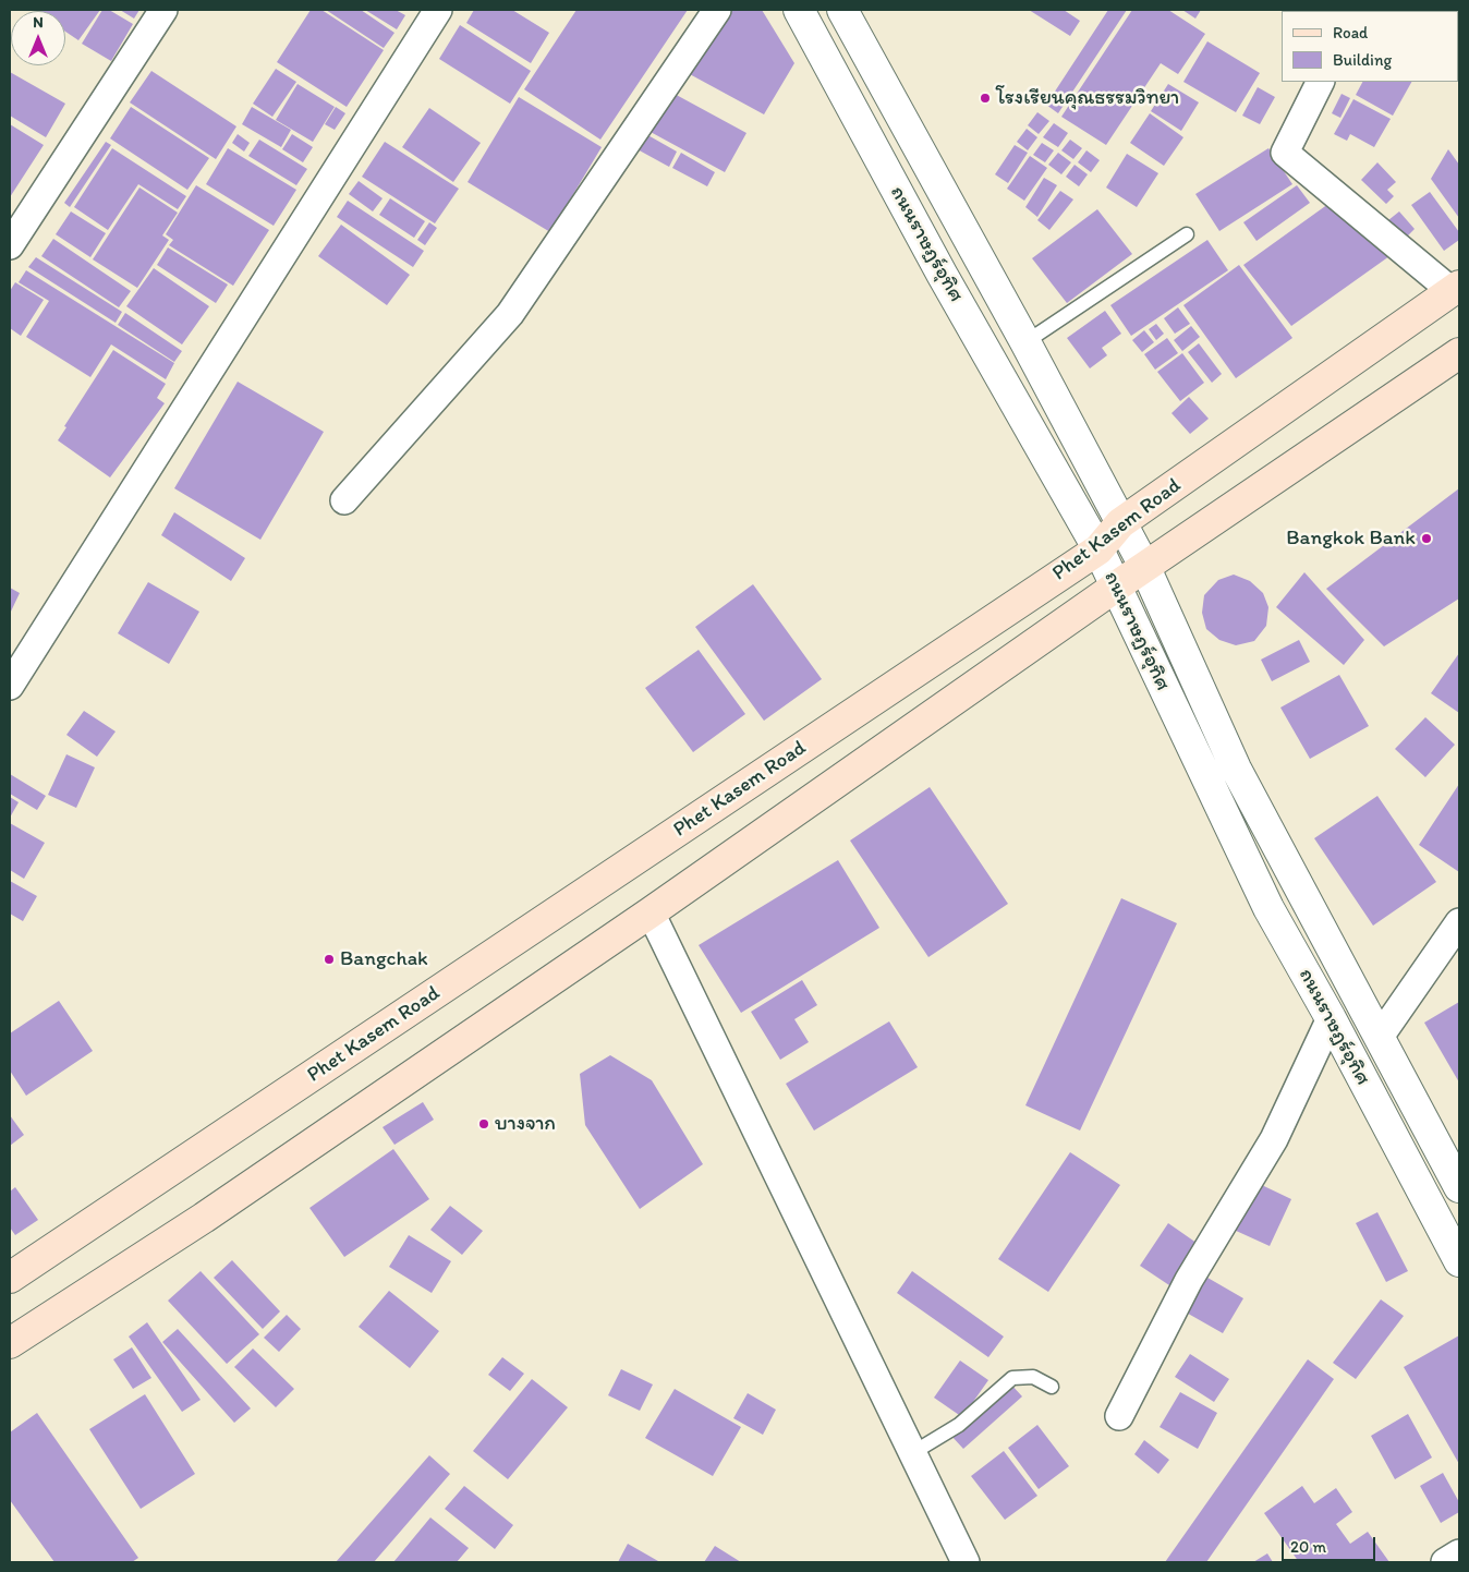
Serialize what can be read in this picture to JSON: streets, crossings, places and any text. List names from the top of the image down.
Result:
{
  "streets": {
    "main road": ["Phet Kasem Road"],
    "street": ["ถนนราษฏร์อุทิศ"]
  },
  "crossings": [
    ["ถนนราษฏร์อุทิศ", "Phet Kasem Road"]
  ],
  "places": [
    "โรงเรียนคุณธรรมวิทยา",
    "Bangkok Bank",
    "Bangchak",
    "บางจาก"
  ],
  "legend": ["Road", "Building"],
  "scale_bar": "20 m",
  "north": "top"
}
